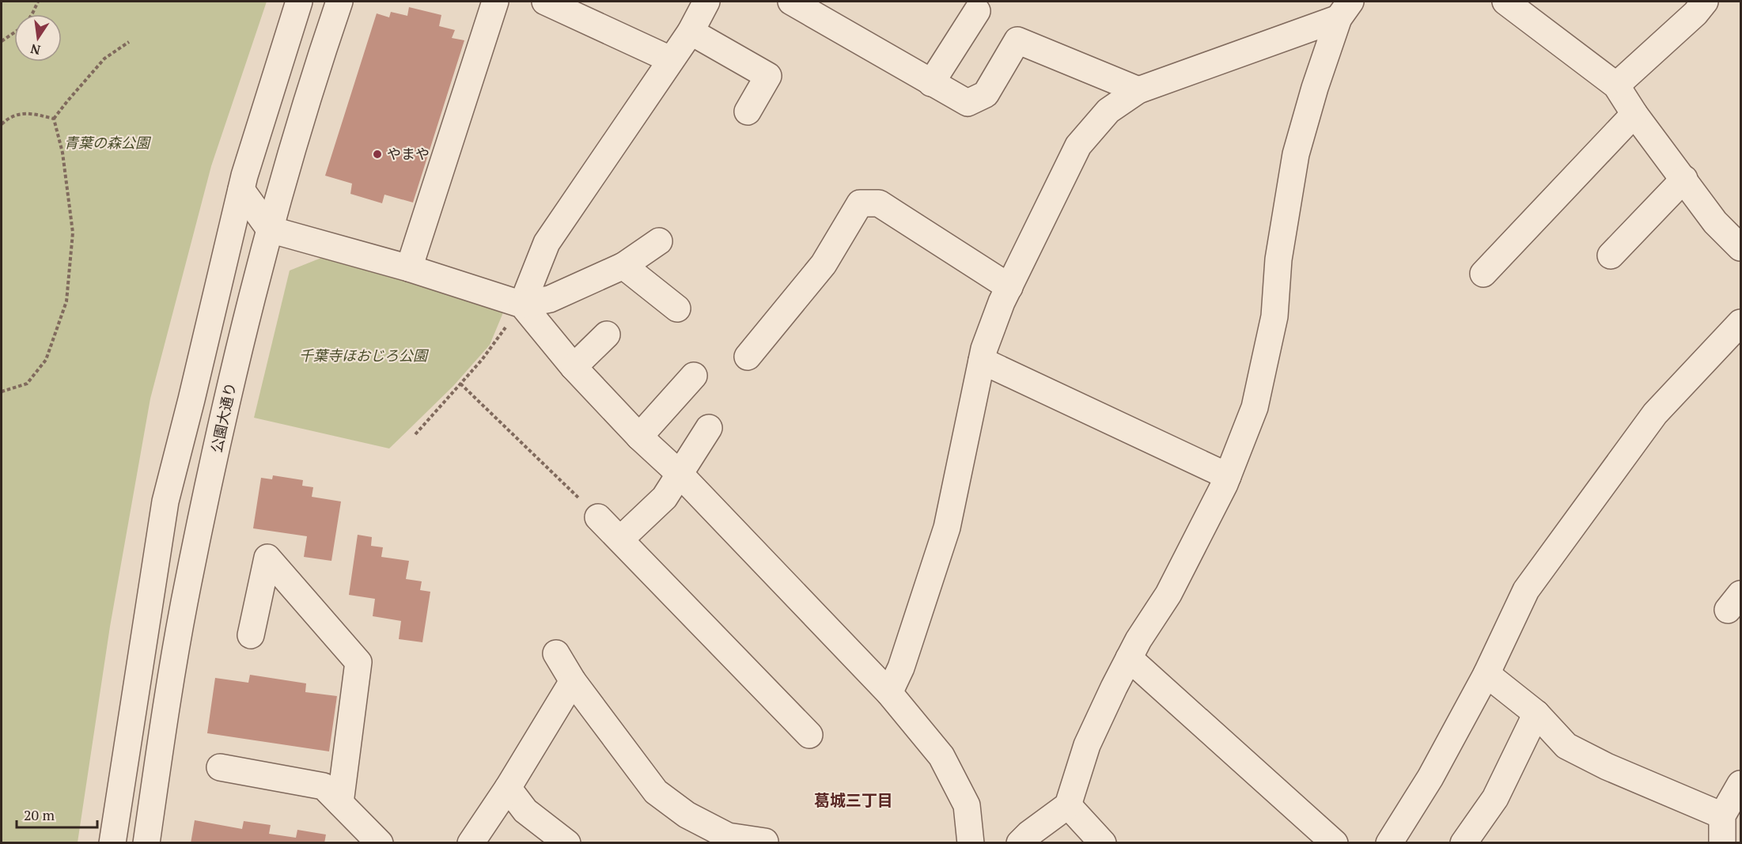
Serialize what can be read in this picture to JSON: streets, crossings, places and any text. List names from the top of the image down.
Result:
{
  "streets": {
    "street": ["公園大通り"]
  },
  "districts": ["葛城三丁目"],
  "parks": ["青葉の森公園", "千葉寺ほおじろ公園"],
  "places": ["やまや"],
  "scale_bar": "20 m",
  "north": "bottom"
}
